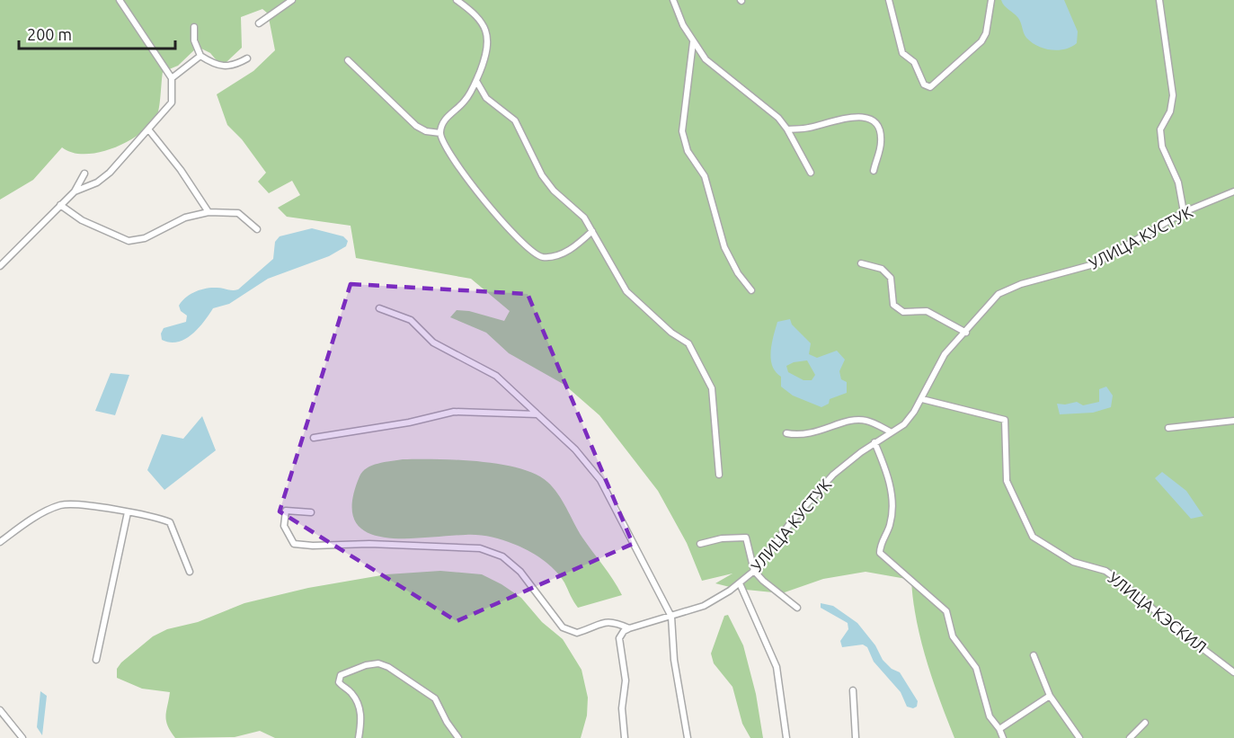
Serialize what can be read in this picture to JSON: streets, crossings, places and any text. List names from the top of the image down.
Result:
{
  "streets": {
    "street": ["УЛИЦА КУСТУК", "УЛИЦА КЭСКИЛ"]
  },
  "crossings": [
    ["УЛИЦА КУСТУК", "УЛИЦА КЭСКИЛ"]
  ],
  "scale_bar": "200 m"
}
